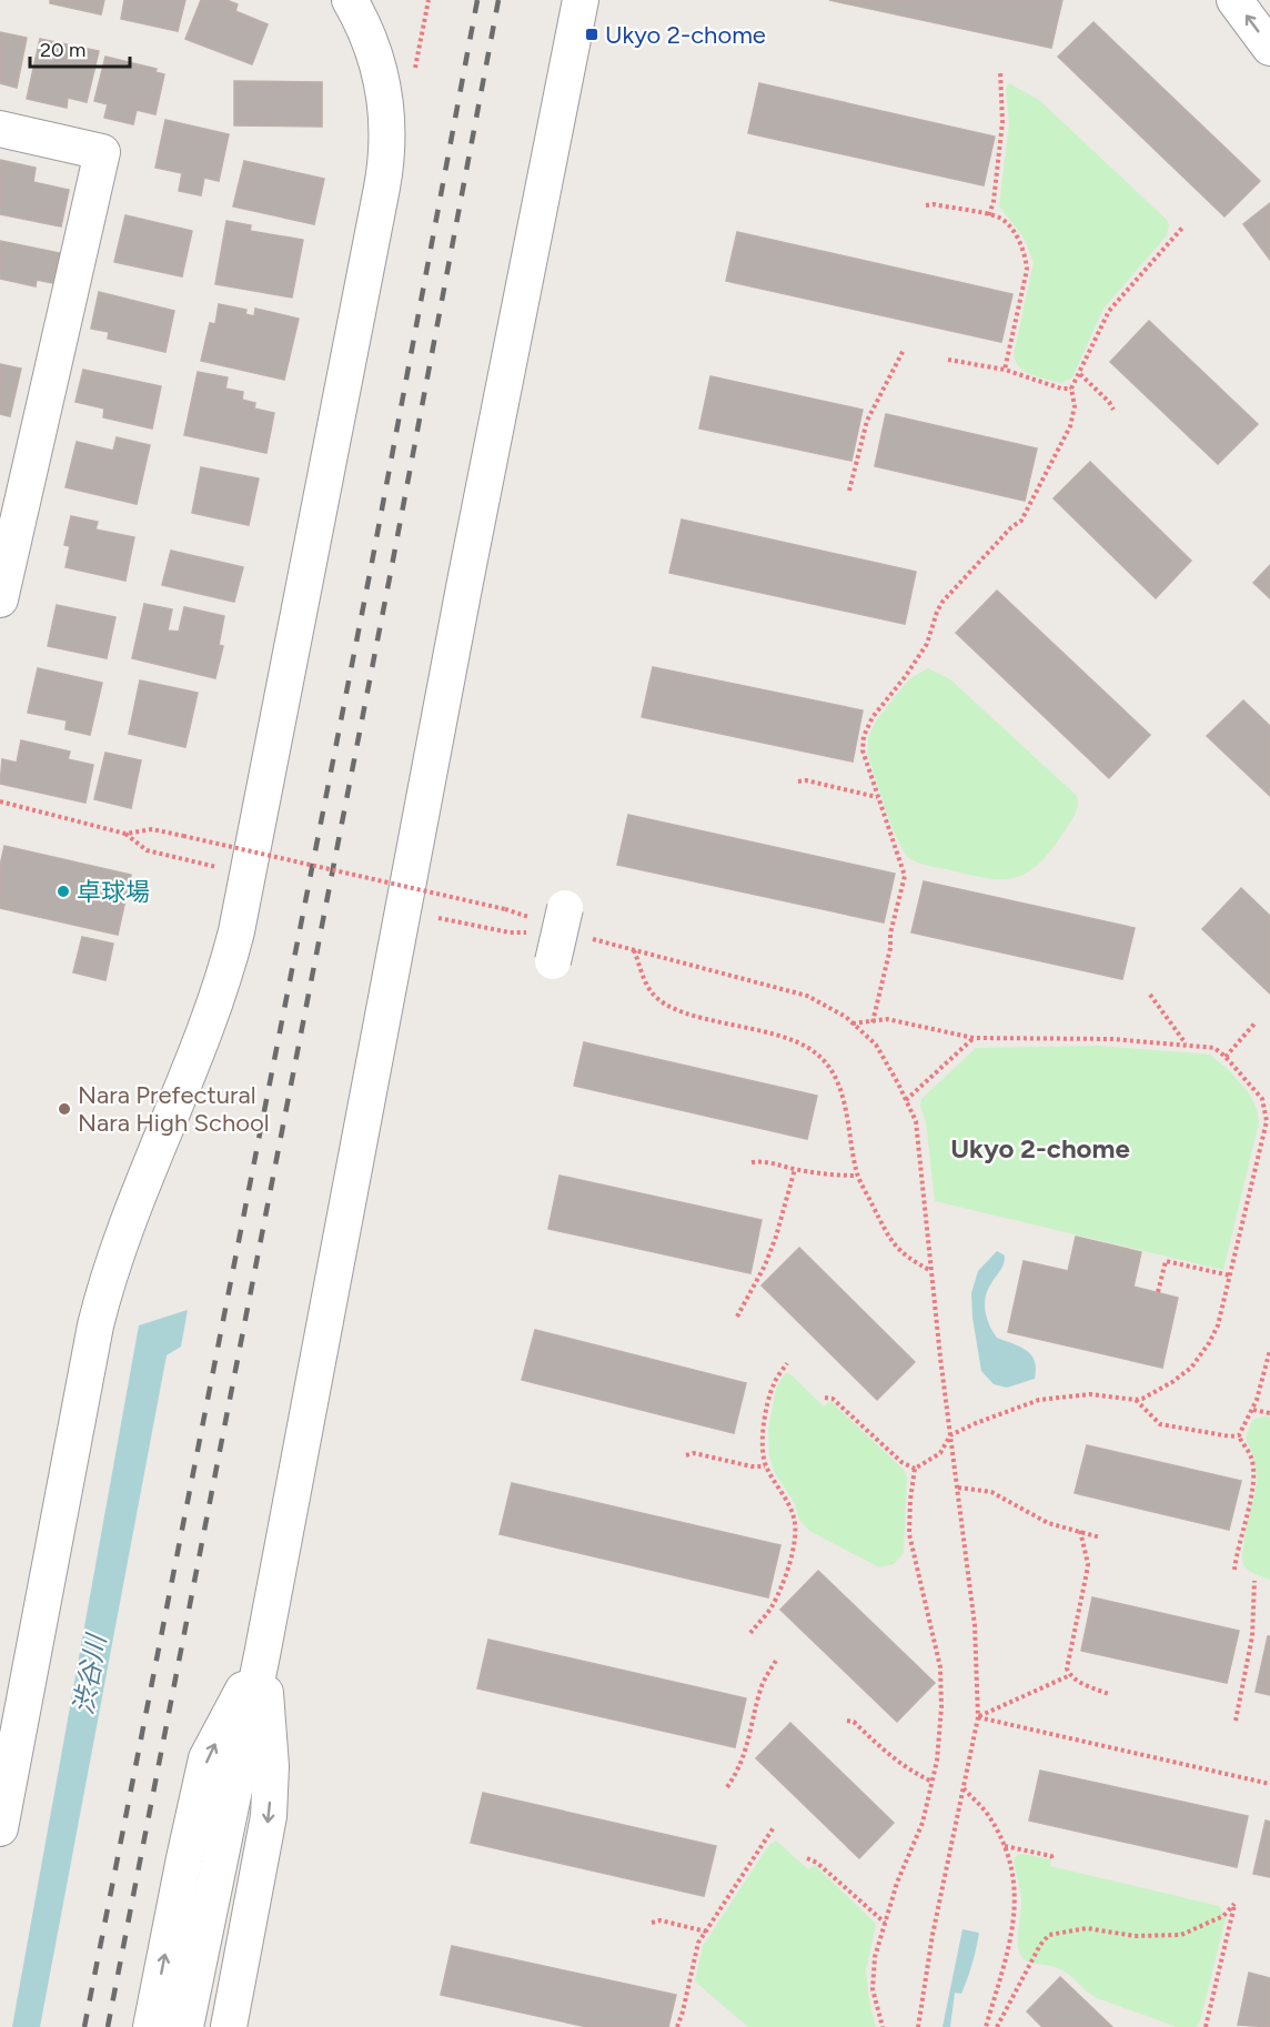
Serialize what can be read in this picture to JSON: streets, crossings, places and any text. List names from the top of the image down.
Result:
{
  "districts": ["Ukyo 2-chome"],
  "water": ["渋谷川"],
  "places": {
    "transit": ["Ukyo 2-chome"],
    "other": ["卓球場", "Nara Prefectural Nara High School"]
  },
  "scale_bar": "20 m"
}
